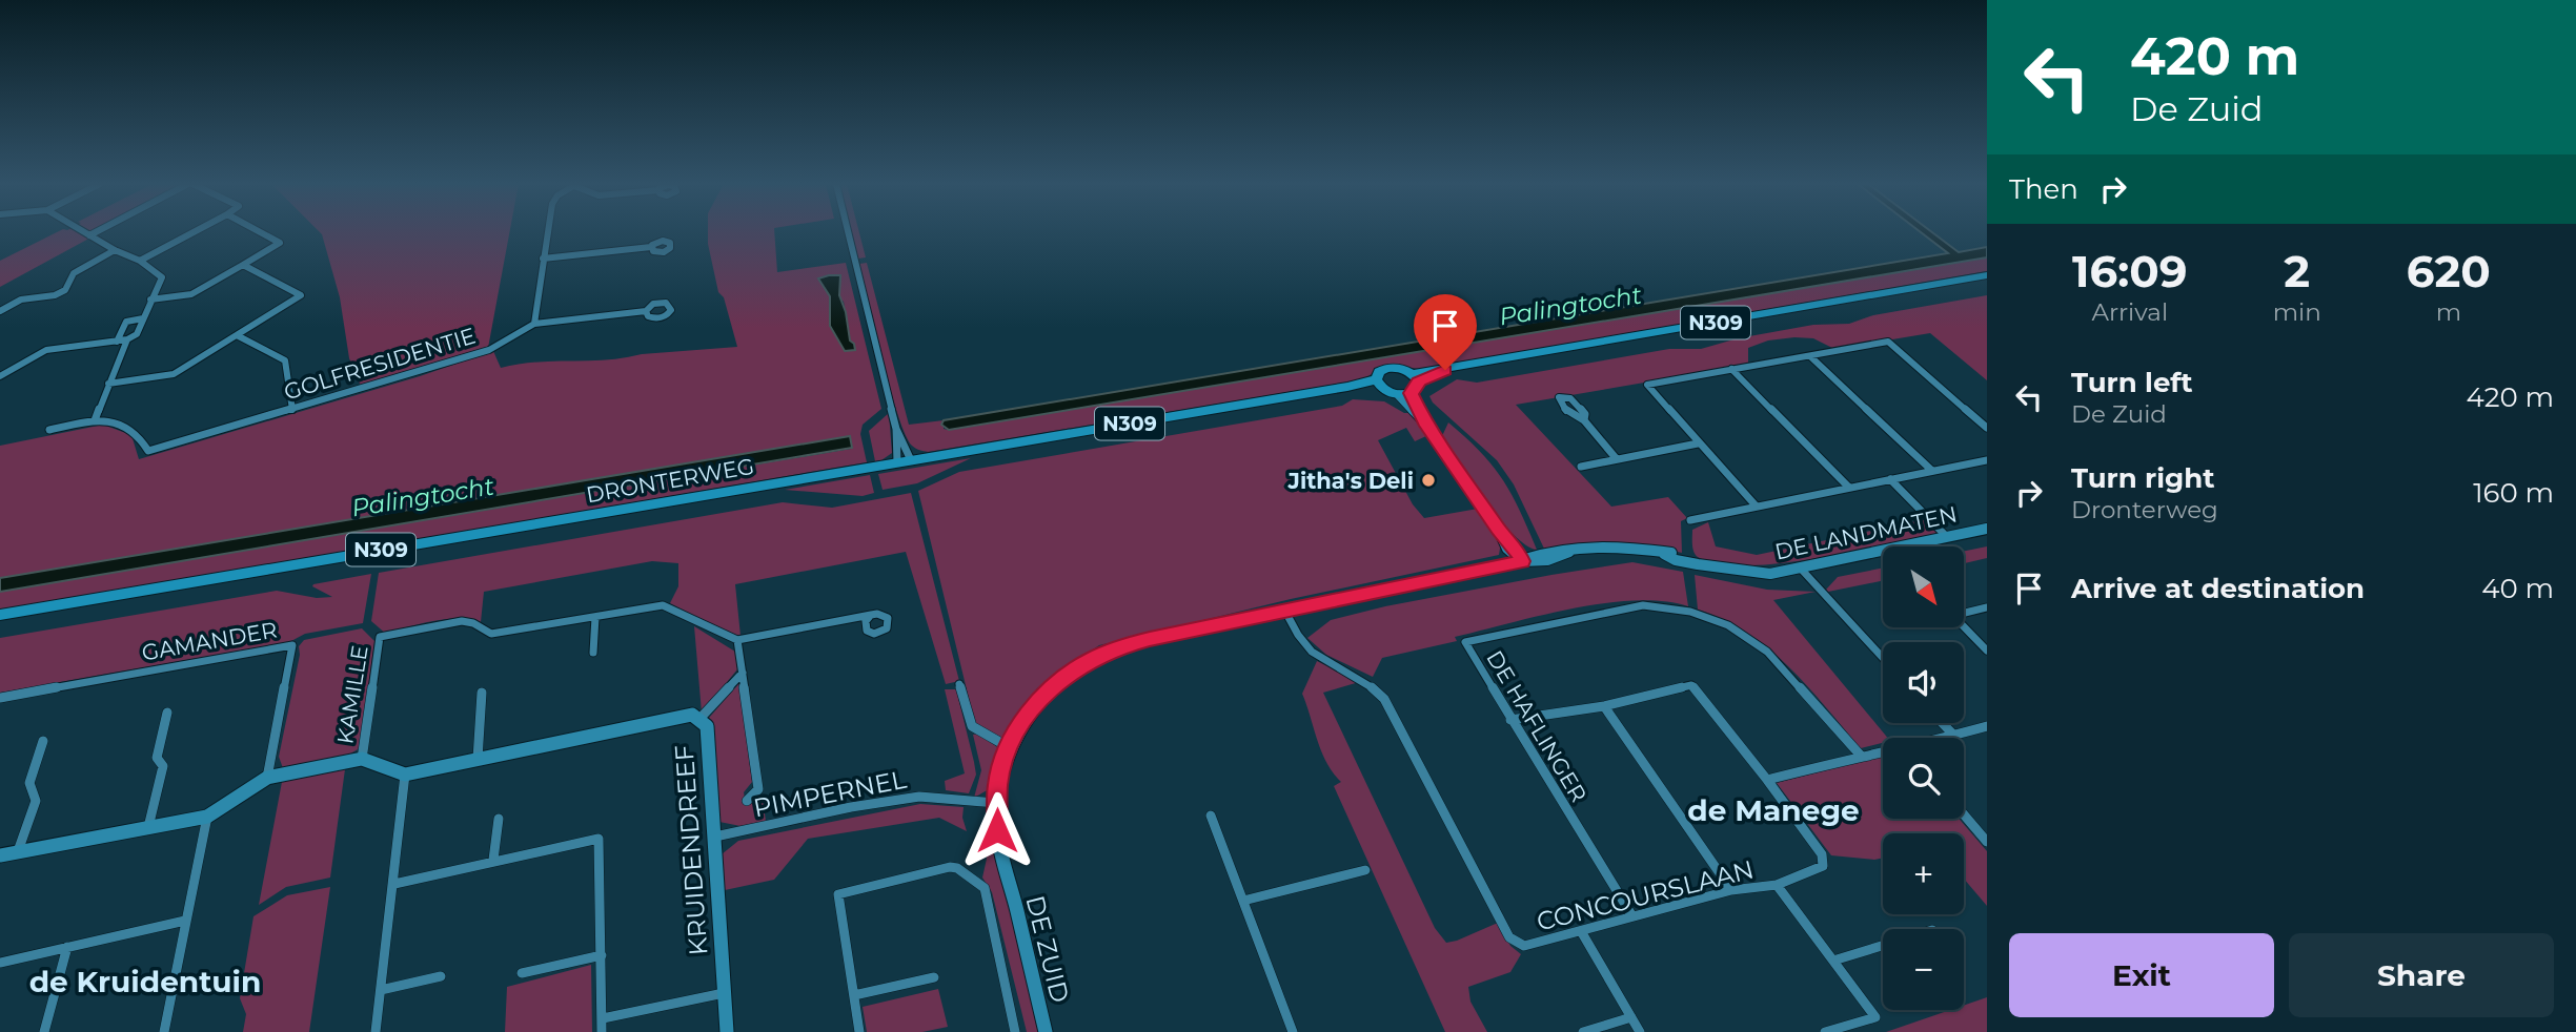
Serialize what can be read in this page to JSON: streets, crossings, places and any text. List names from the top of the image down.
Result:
{
  "streets": {
    "main road": ["N309", "DRONTERWEG"],
    "street": [
      "GOLFRESIDENTIE",
      "DE LANDMATEN",
      "GAMANDER",
      "KAMILLE",
      "DE HAFLINGER",
      "PIMPERNEL",
      "KRUIDENDREEF",
      "CONCOURSLAAN",
      "DE ZUID"
    ]
  },
  "crossings": [
    ["N309", "DRONTERWEG"],
    ["DE LANDMATEN", "DE ZUID"],
    ["DE HAFLINGER", "CONCOURSLAAN"],
    ["PIMPERNEL", "KRUIDENDREEF"],
    ["PIMPERNEL", "DE ZUID"],
    ["CONCOURSLAAN", "DE ZUID"]
  ],
  "districts": ["de Manege", "de Kruidentuin"],
  "water": ["Palingtocht"],
  "places": ["Jitha's Deli"],
  "north": "bottom right",
  "page": {
    "turn": ["420 m", "De Zuid"],
    "then": "Then",
    "eta": [
      "16:09",
      "Arrival",
      "2",
      "min",
      "620",
      "m"
    ],
    "list": [
      {
        "name": "Turn left",
        "note": "De Zuid",
        "value": "420 m"
      },
      {
        "name": "Turn right",
        "note": "Dronterweg",
        "value": "160 m"
      },
      {
        "name": "Arrive at destination",
        "value": "40 m"
      }
    ],
    "map_buttons": ["+", "−"],
    "buttons": ["Exit", "Share"]
  }
}
